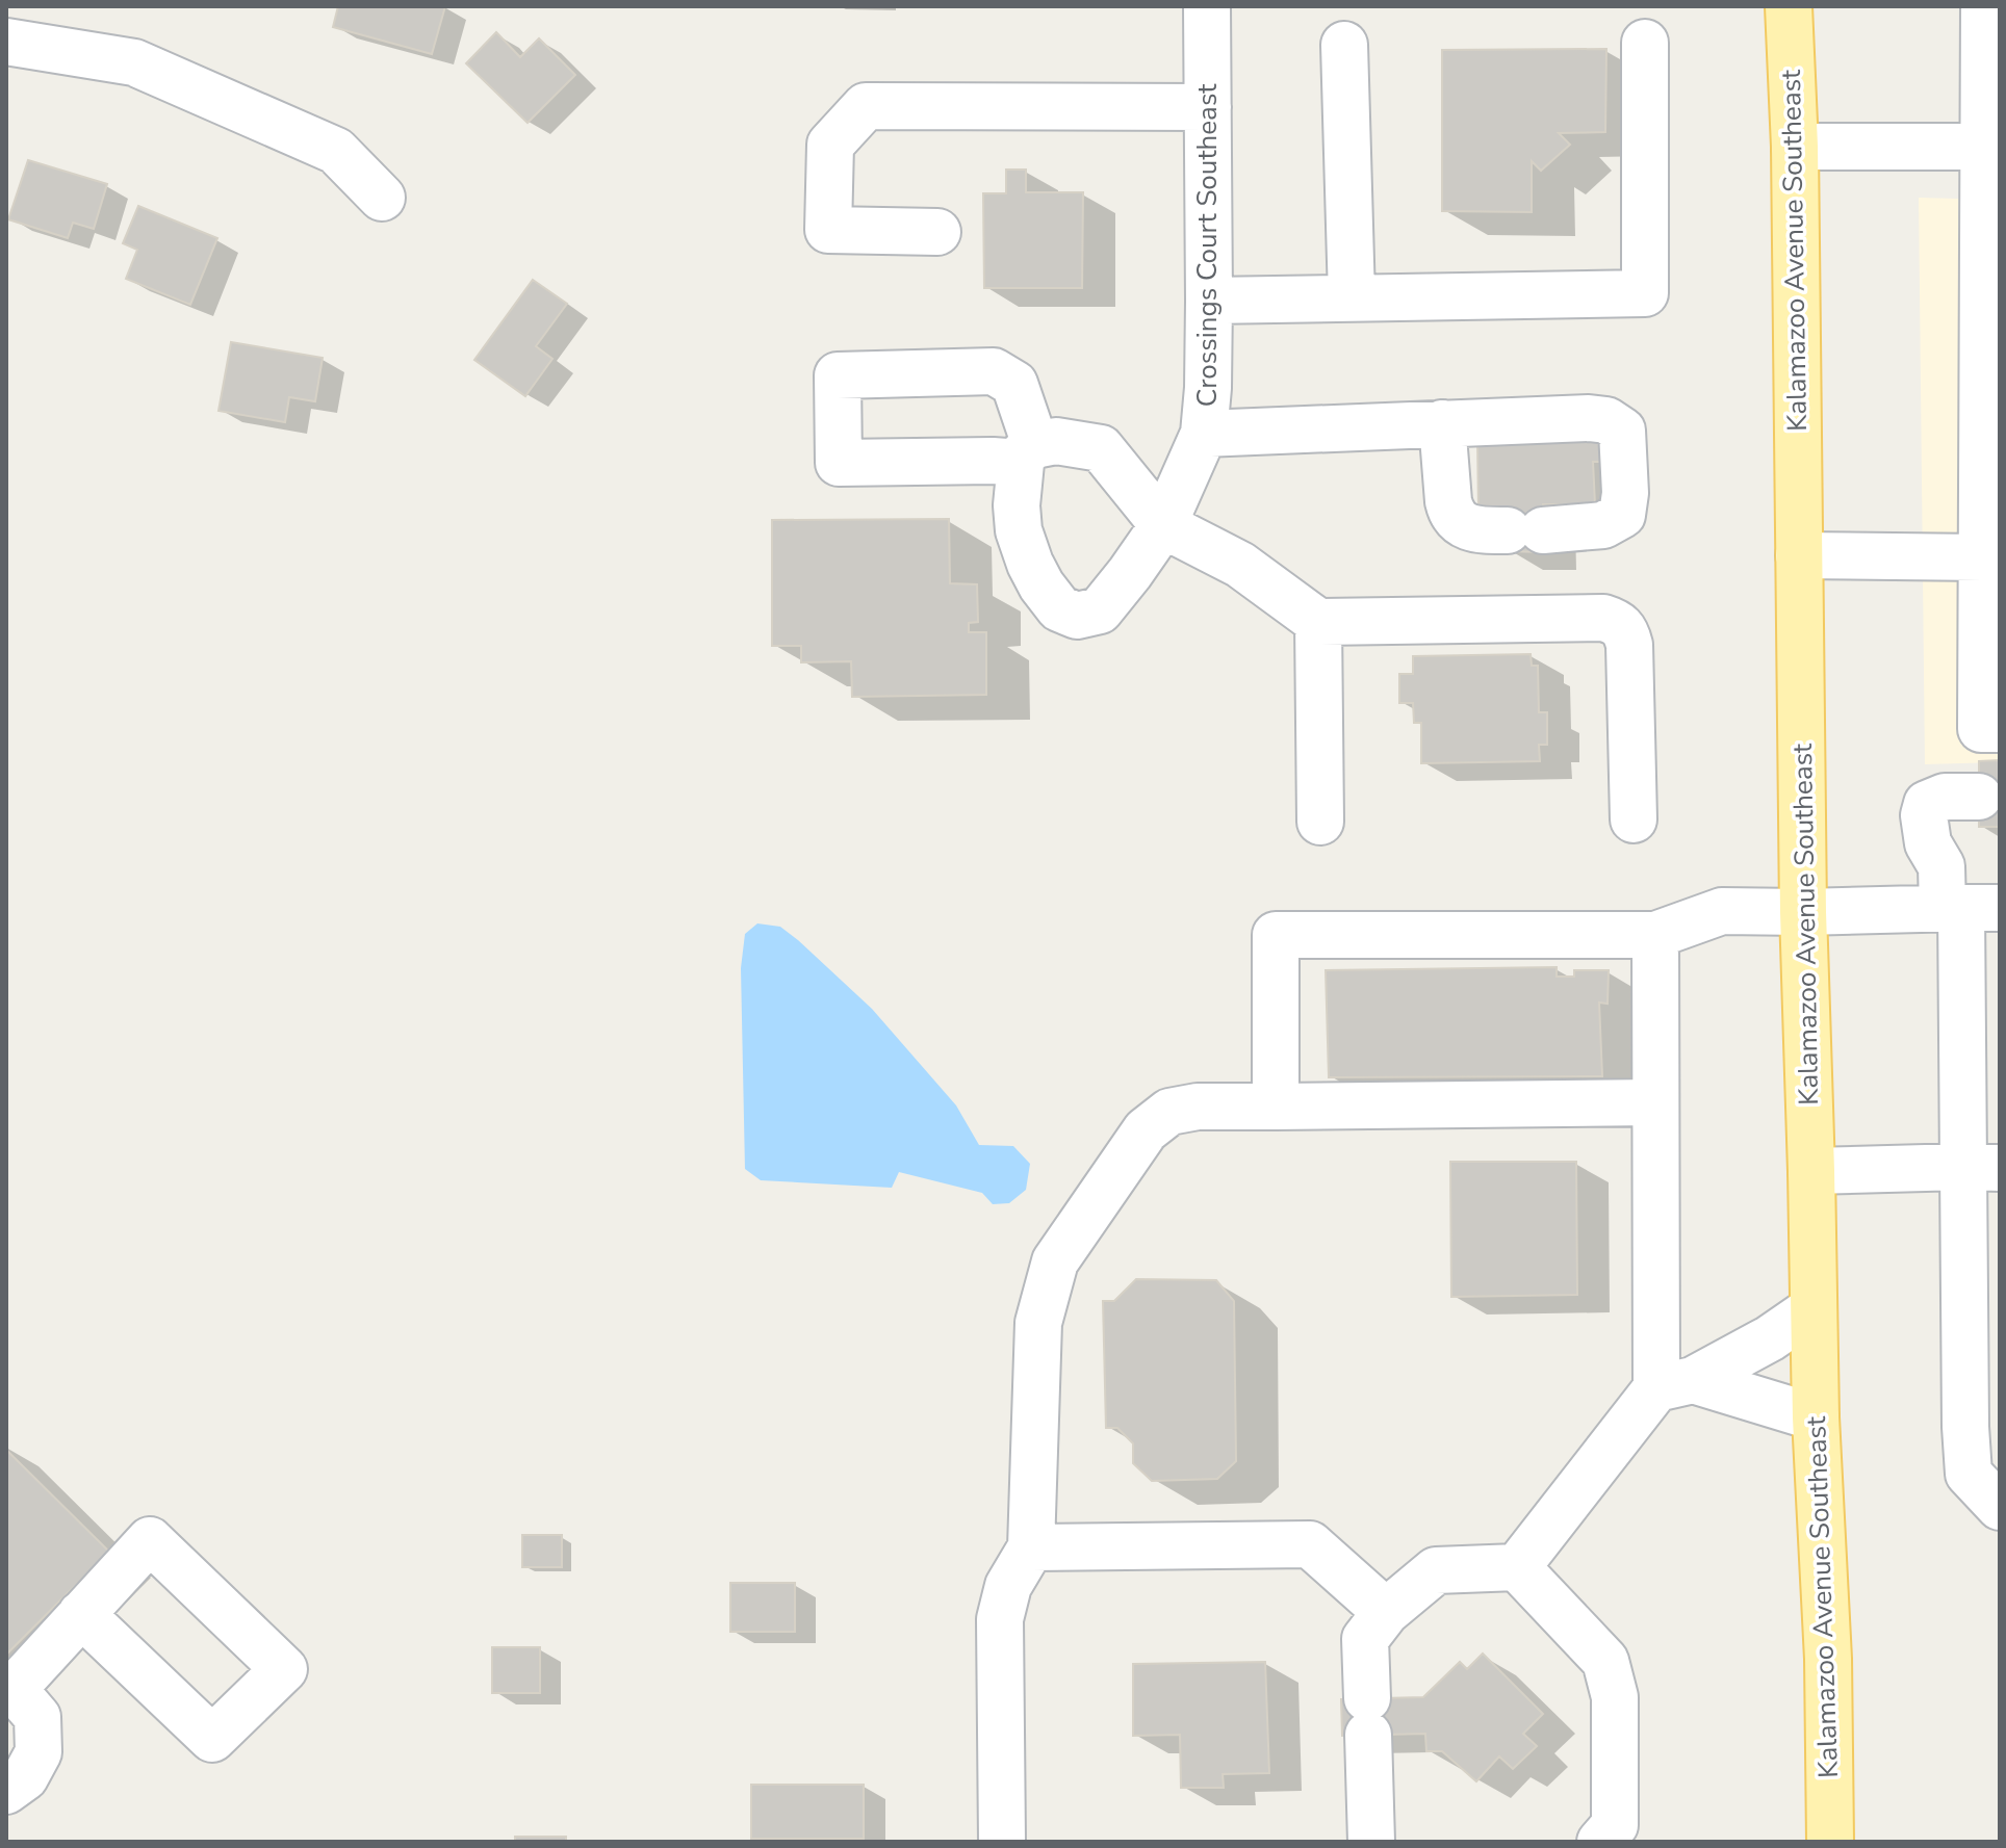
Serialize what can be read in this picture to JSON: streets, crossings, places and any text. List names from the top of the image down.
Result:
{
  "streets": {
    "main road": ["Kalamazoo Avenue Southeast"],
    "street": ["Crossings Court Southeast"]
  }
}
